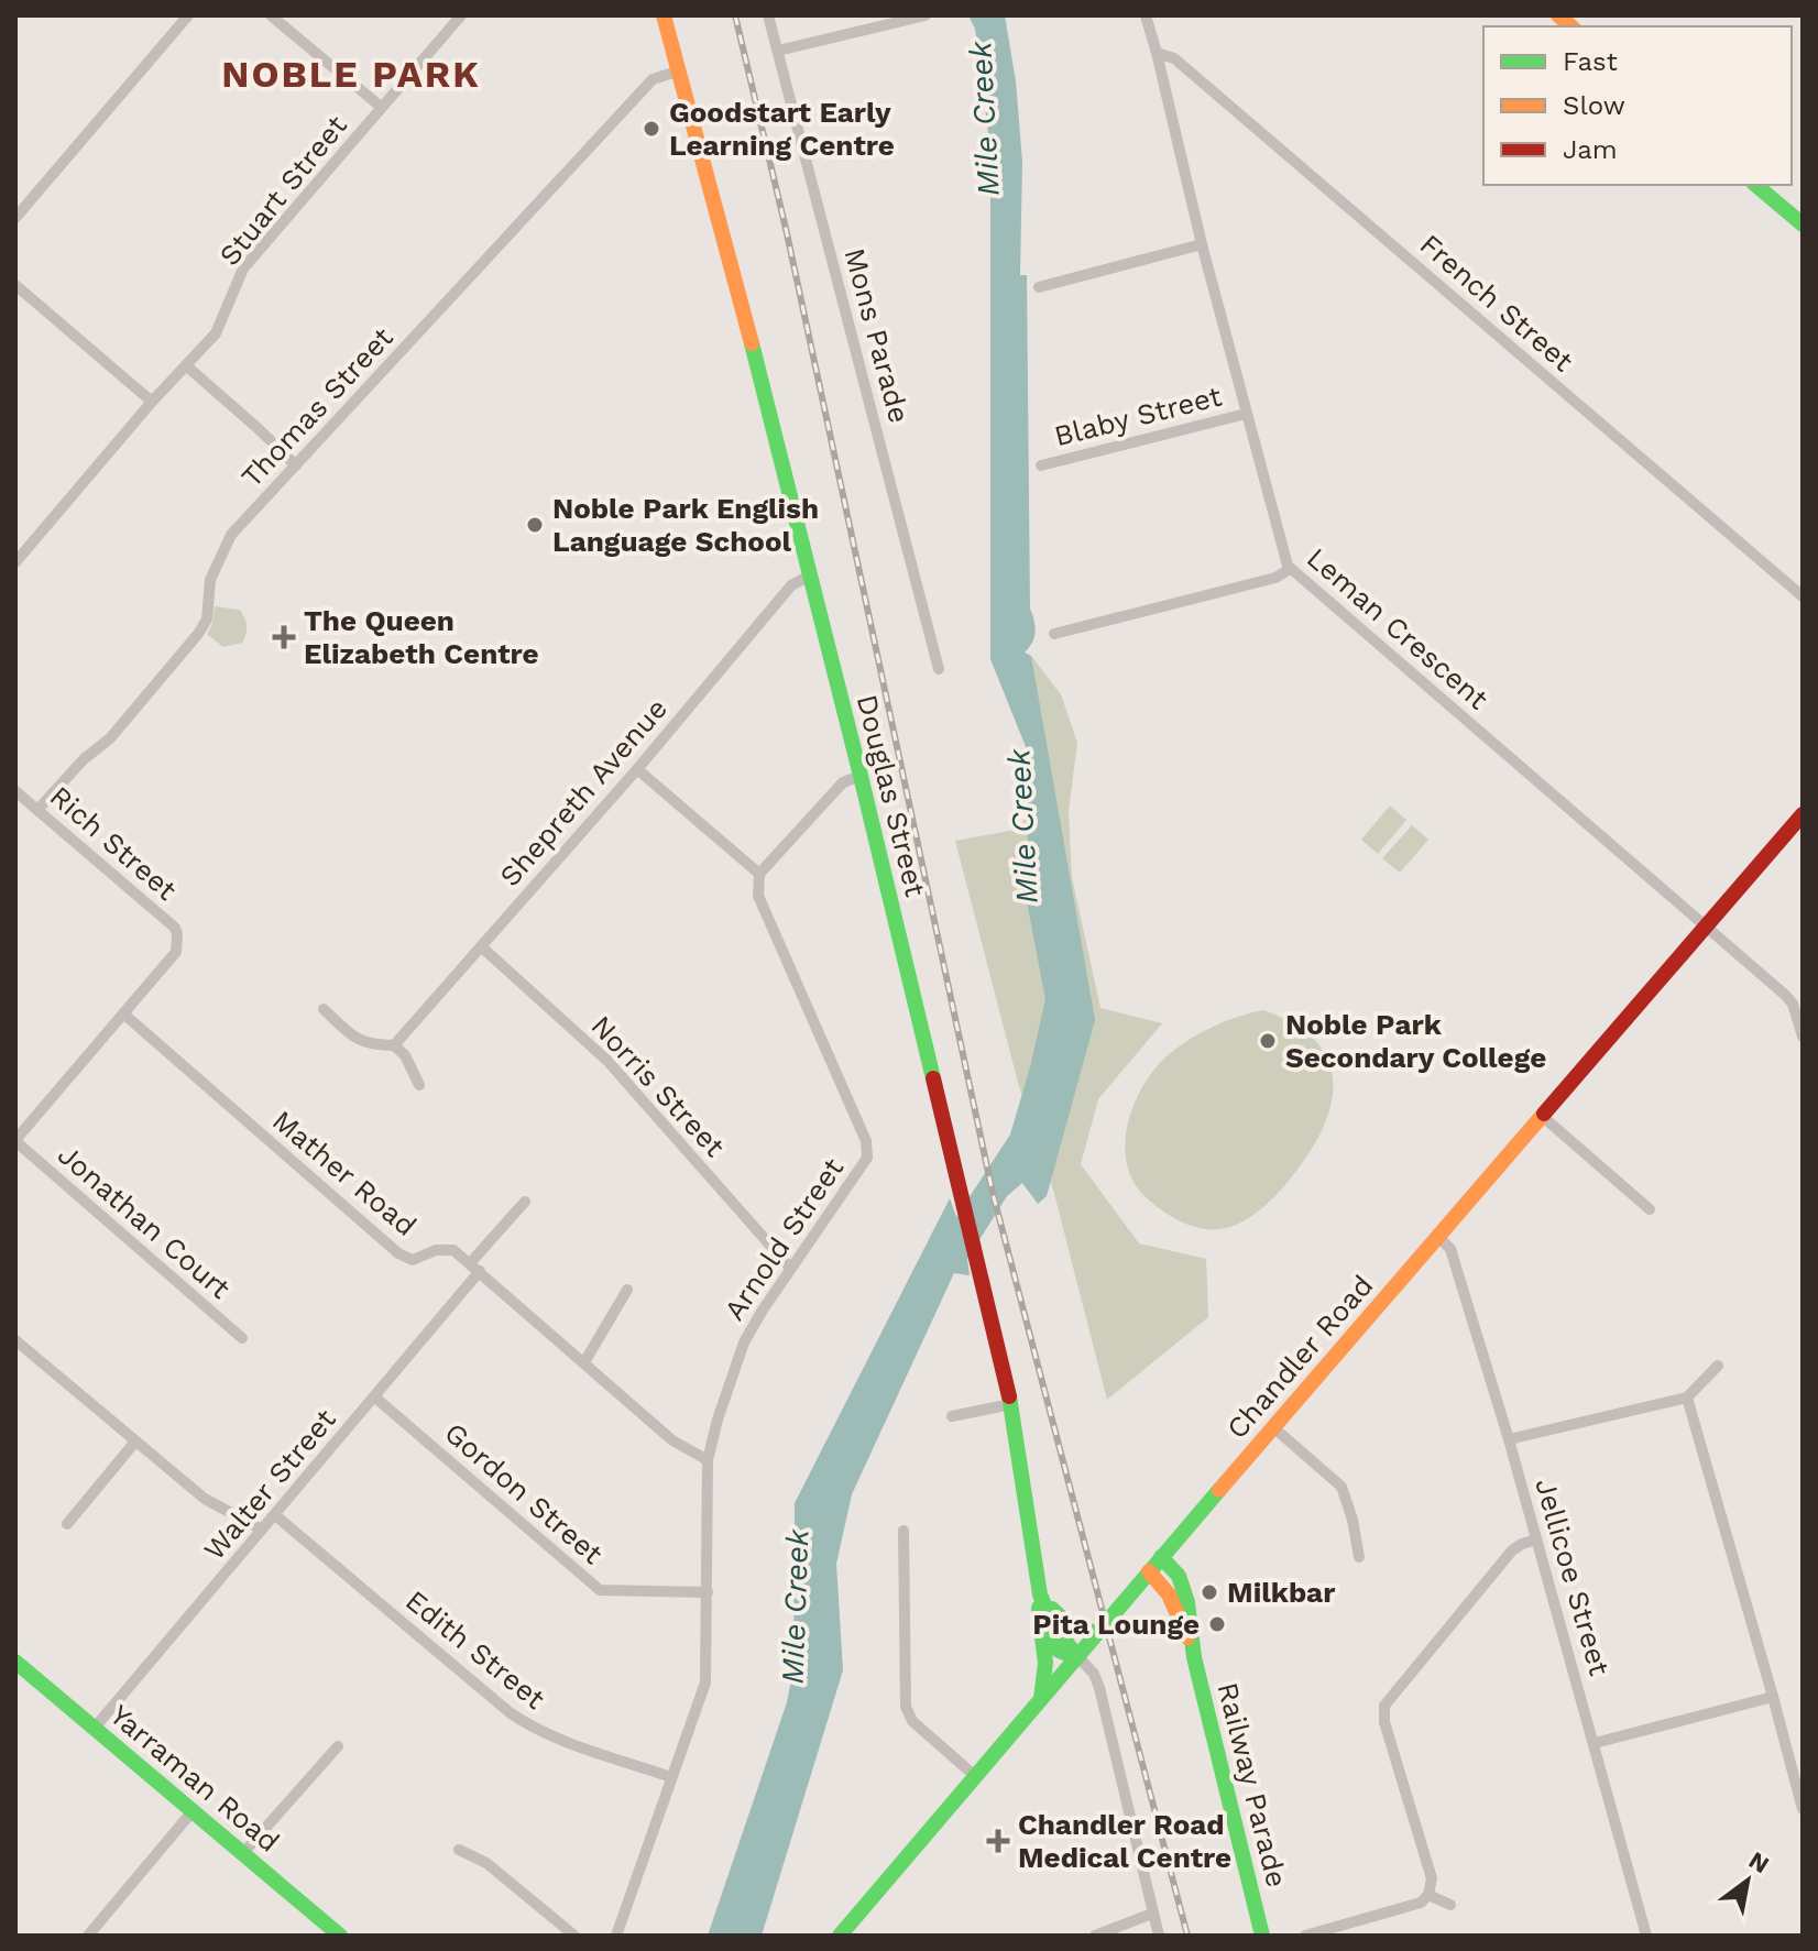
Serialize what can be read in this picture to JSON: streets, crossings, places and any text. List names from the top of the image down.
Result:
{
  "streets": {
    "main road": [
      "Douglas Street",
      "Chandler Road",
      "Yarraman Road",
      "Railway Parade"
    ],
    "street": [
      "Stuart Street",
      "French Street",
      "Mons Parade",
      "Thomas Street",
      "Blaby Street",
      "Leman Crescent",
      "Shepreth Avenue",
      "Rich Street",
      "Norris Street",
      "Mather Road",
      "Jonathan Court",
      "Arnold Street",
      "Walter Street",
      "Gordon Street",
      "Jellicoe Street",
      "Edith Street"
    ]
  },
  "crossings": [
    ["French Street", "Leman Crescent"],
    ["Thomas Street", "Douglas Street"],
    ["Thomas Street", "Rich Street"],
    ["Blaby Street", "Leman Crescent"],
    ["Leman Crescent", "Chandler Road"],
    ["Shepreth Avenue", "Douglas Street"],
    ["Shepreth Avenue", "Norris Street"],
    ["Douglas Street", "Chandler Road"],
    ["Rich Street", "Mather Road"],
    ["Norris Street", "Arnold Street"],
    ["Mather Road", "Arnold Street"],
    ["Mather Road", "Walter Street"],
    ["Arnold Street", "Gordon Street"],
    ["Arnold Street", "Edith Street"],
    ["Chandler Road", "Jellicoe Street"],
    ["Chandler Road", "Railway Parade"],
    ["Walter Street", "Gordon Street"],
    ["Walter Street", "Edith Street"],
    ["Walter Street", "Yarraman Road"]
  ],
  "districts": ["NOBLE PARK"],
  "water": ["Mile Creek"],
  "places": {
    "other": [
      "Goodstart Early Learning Centre",
      "Noble Park English Language School",
      "Noble Park Secondary College",
      "Milkbar",
      "Pita Lounge"
    ],
    "health": ["The Queen Elizabeth Centre", "Chandler Road Medical Centre"]
  },
  "legend": ["Fast", "Slow", "Jam"],
  "north": "top right"
}
